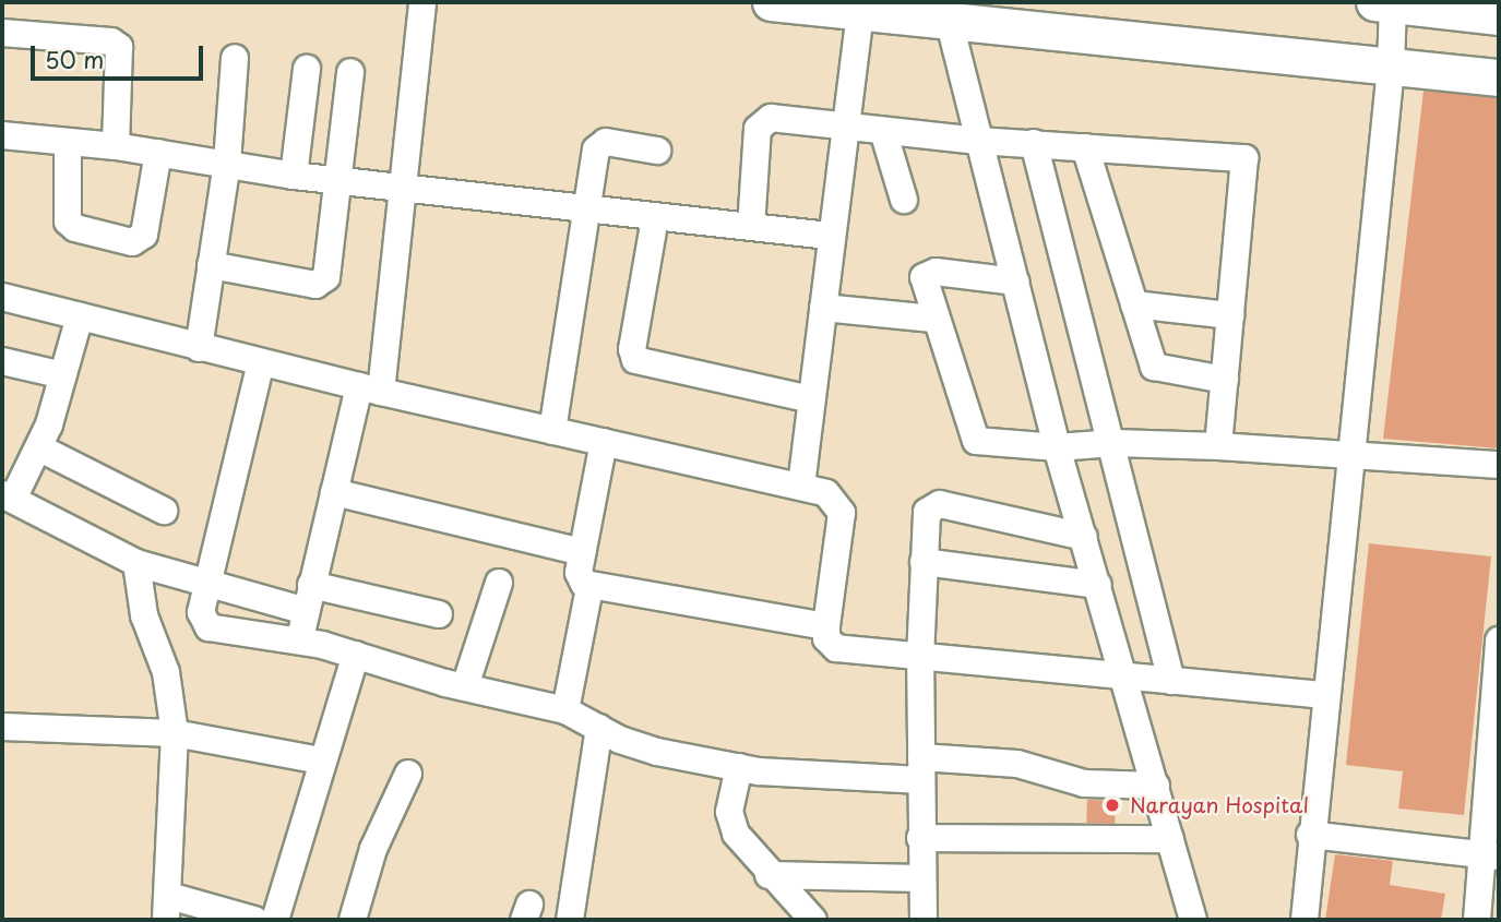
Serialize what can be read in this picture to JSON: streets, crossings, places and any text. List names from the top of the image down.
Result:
{
  "places": ["Narayan Hospital"],
  "scale_bar": "50 m"
}
